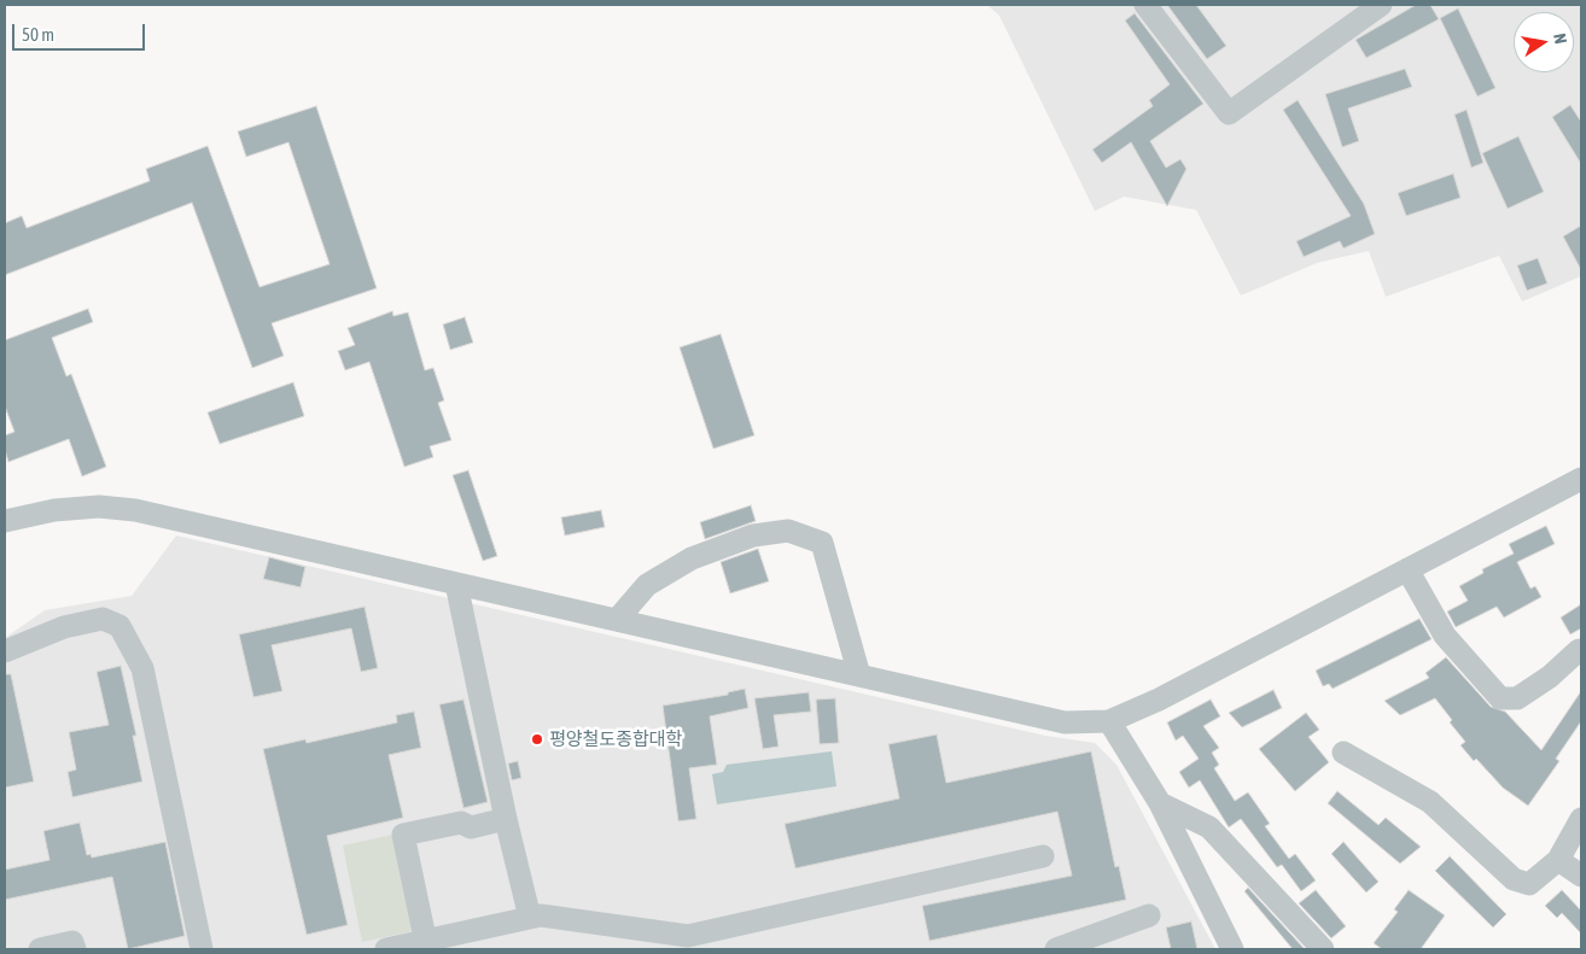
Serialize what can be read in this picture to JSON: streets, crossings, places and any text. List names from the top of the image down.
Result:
{
  "places": ["평양철도종합대학"],
  "scale_bar": "50 m",
  "north": "right"
}
